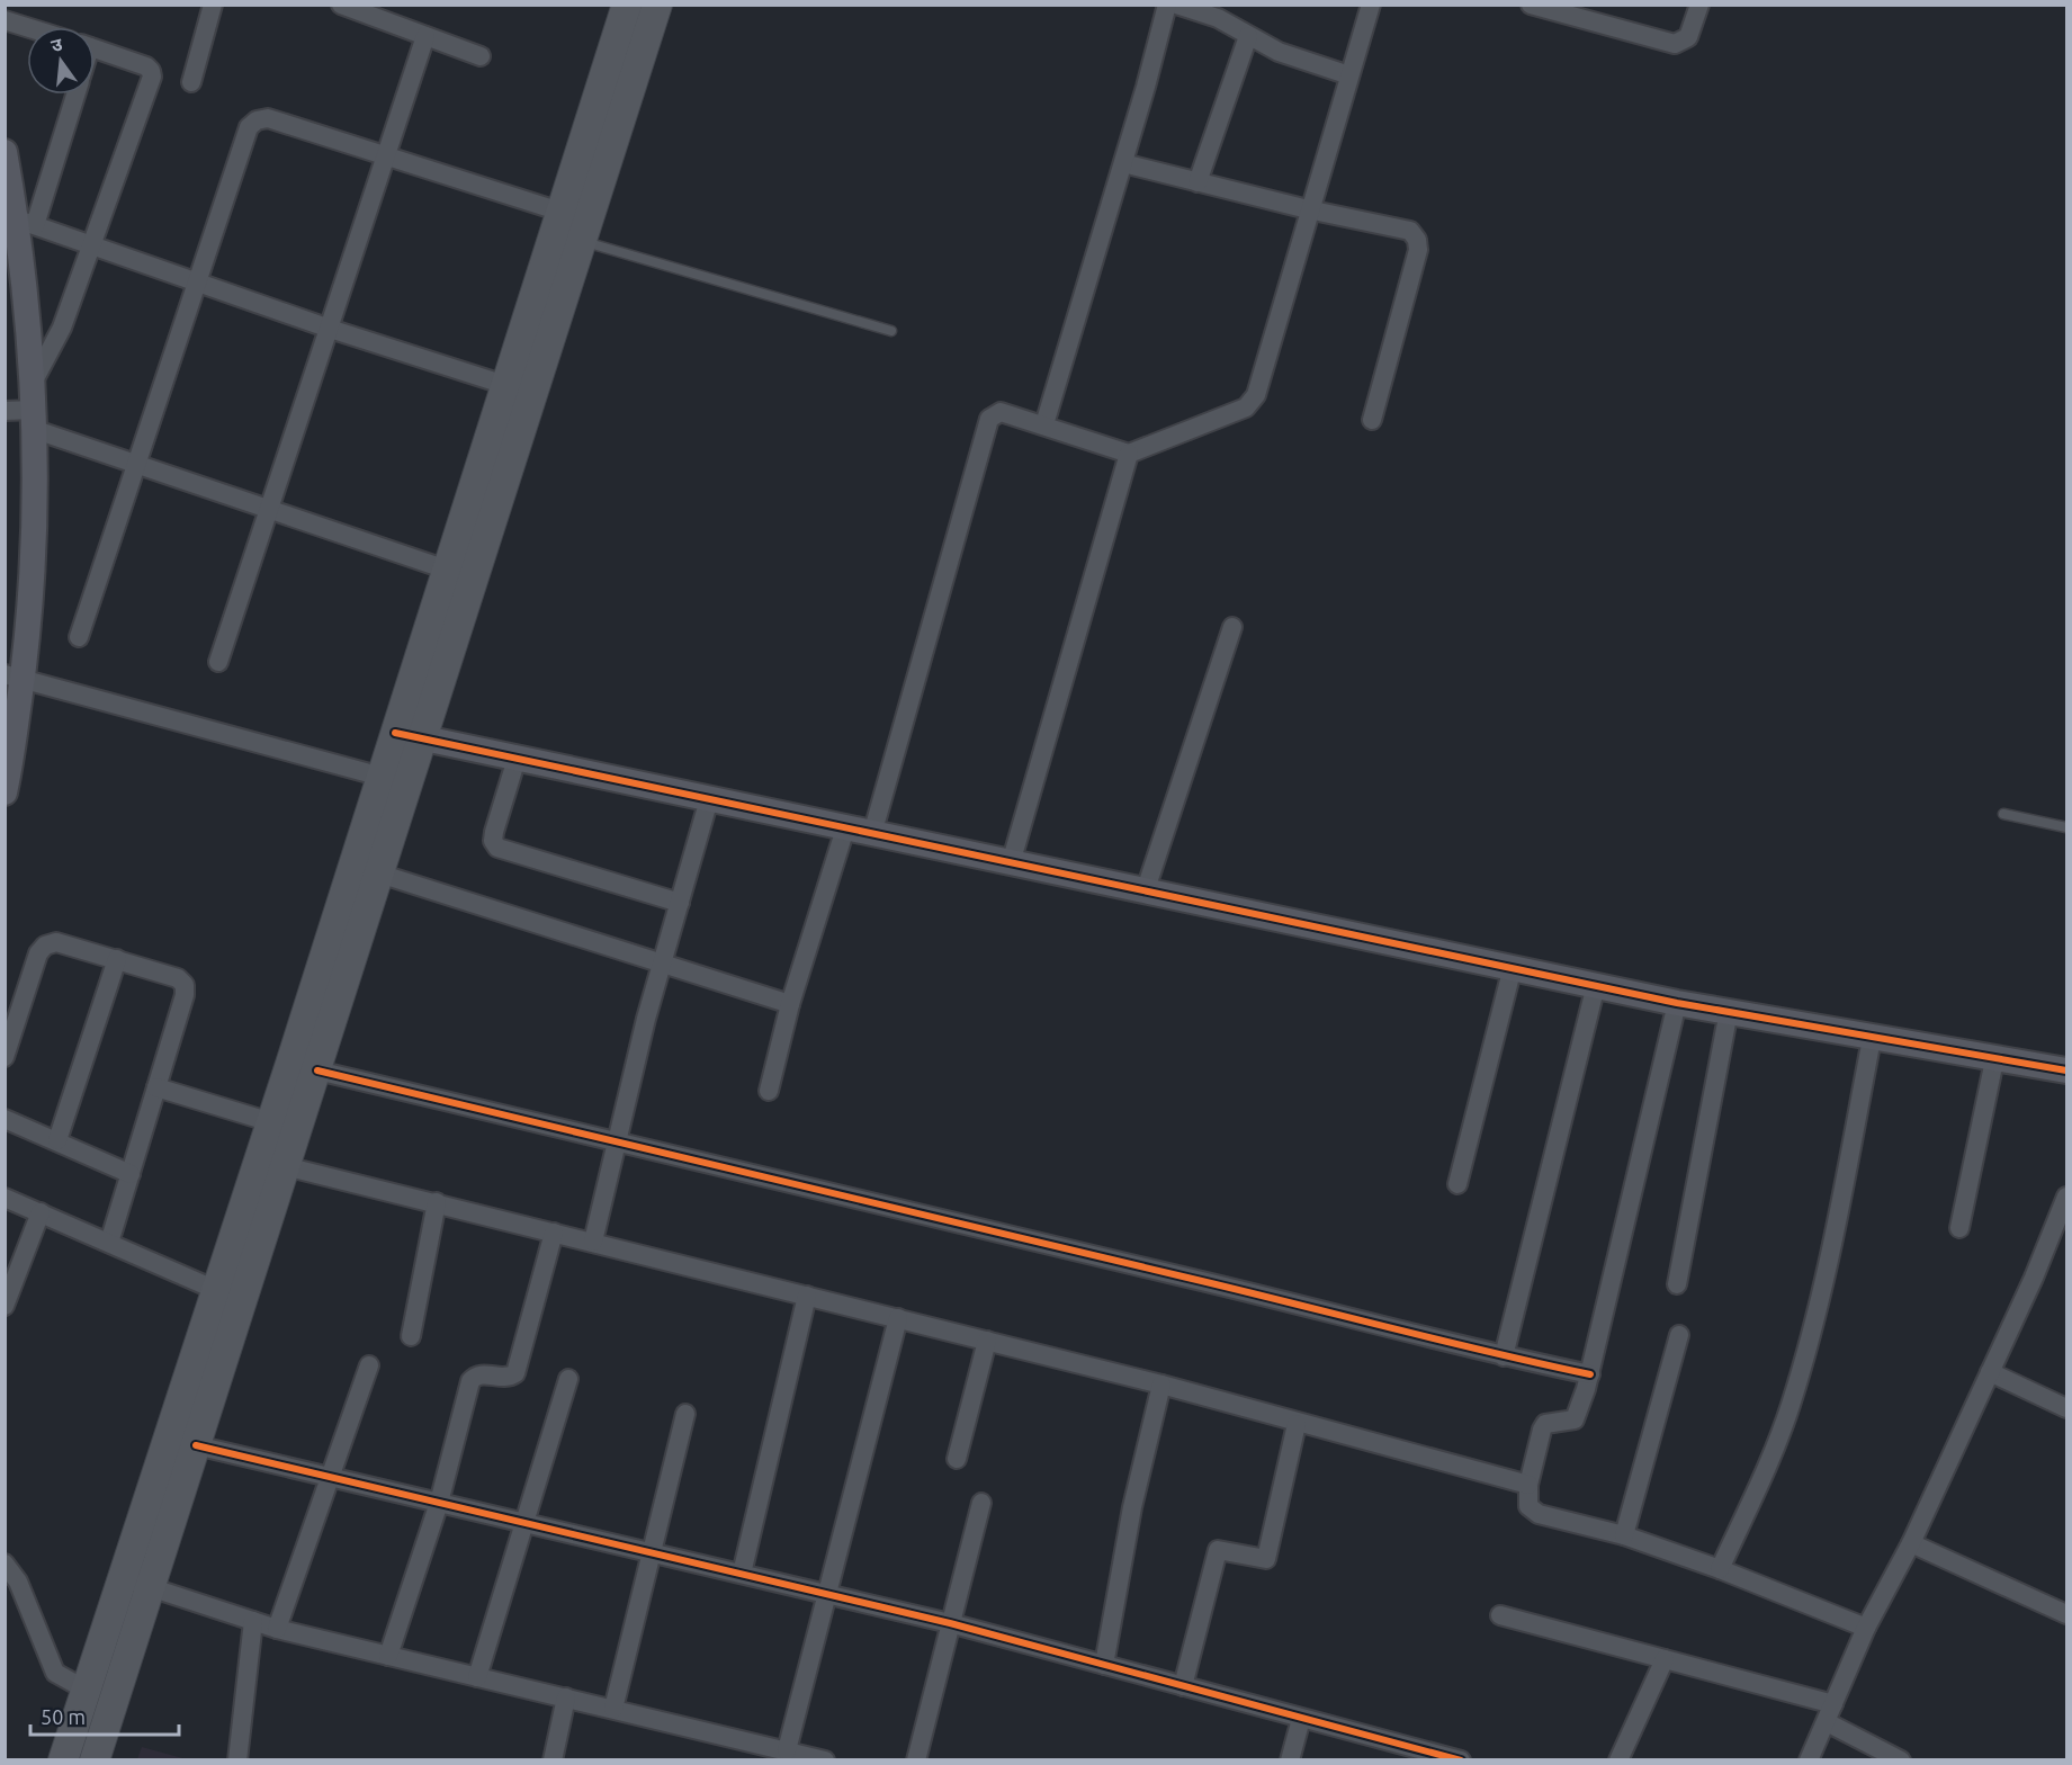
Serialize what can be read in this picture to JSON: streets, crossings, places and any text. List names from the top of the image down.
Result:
{
  "scale_bar": "50 m",
  "north": "top"
}
